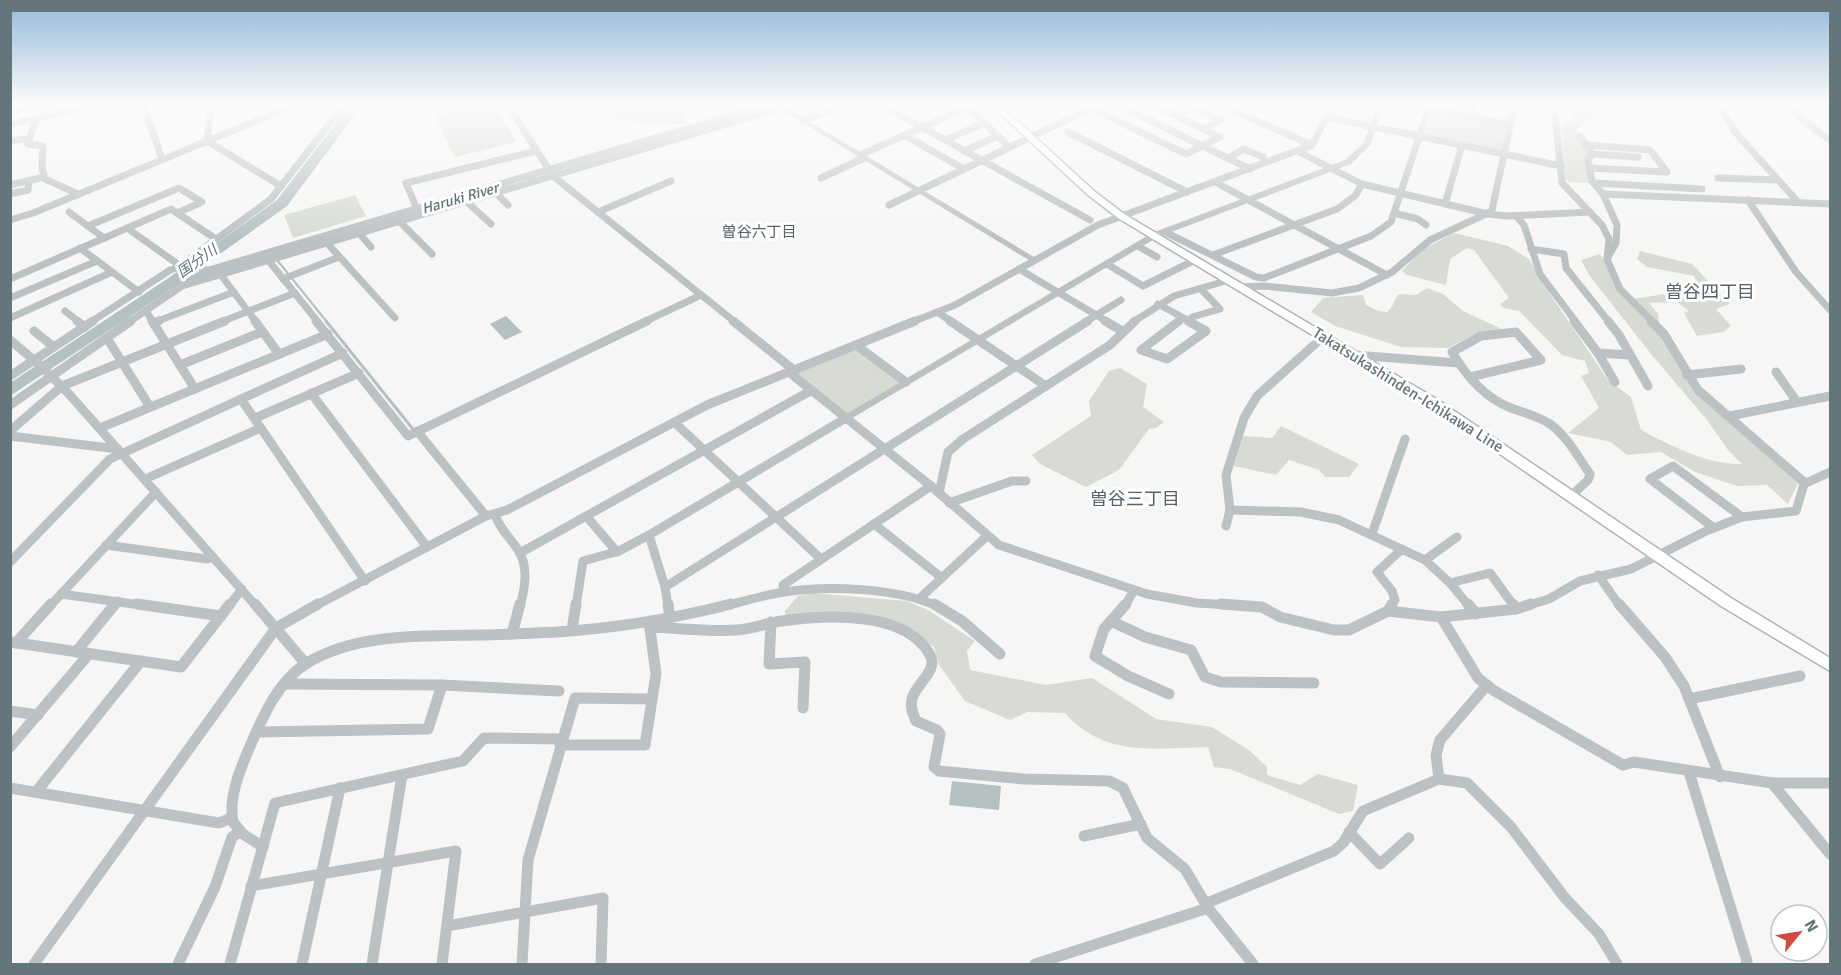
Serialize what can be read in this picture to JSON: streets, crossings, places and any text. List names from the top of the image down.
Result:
{
  "streets": {
    "main road": ["Takatsukashinden-Ichikawa Line"]
  },
  "districts": ["曽谷六丁目", "曽谷四丁目", "曽谷三丁目"],
  "water": ["Haruki River", "国分川"],
  "north": "top right"
}
